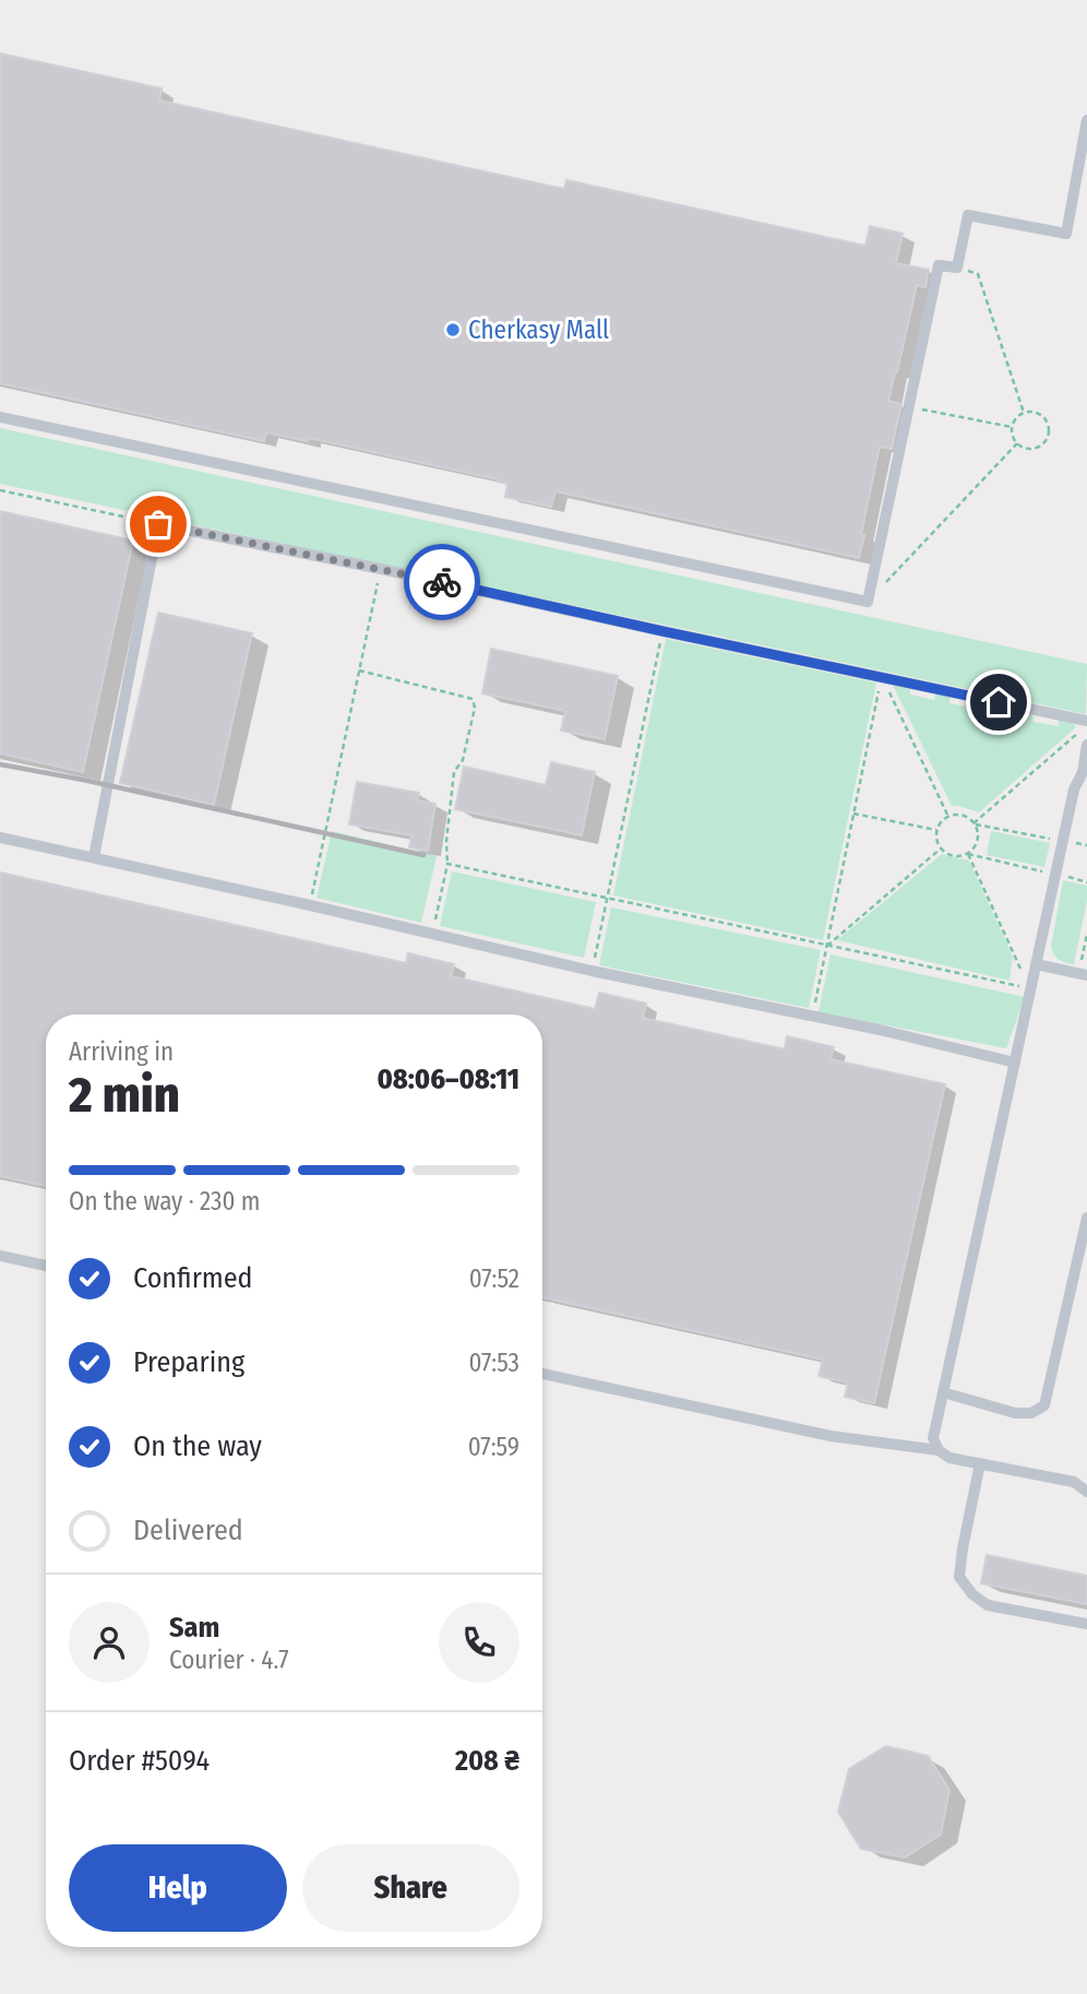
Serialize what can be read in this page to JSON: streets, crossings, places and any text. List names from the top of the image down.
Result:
{
  "places": ["Cherkasy Mall"],
  "page": {
    "heading": ["2 min", "Arriving in", "08:06–08:11"],
    "panel": [
      "Sam",
      "Courier · 4.7",
      "Order #5094",
      "208 ₴"
    ],
    "bar": "On the way · 230 m",
    "list": [
      ["Confirmed", "07:52"],
      ["Preparing", "07:53"],
      ["On the way", "07:59"],
      "Delivered"
    ],
    "buttons": ["Help", "Share"]
  }
}
